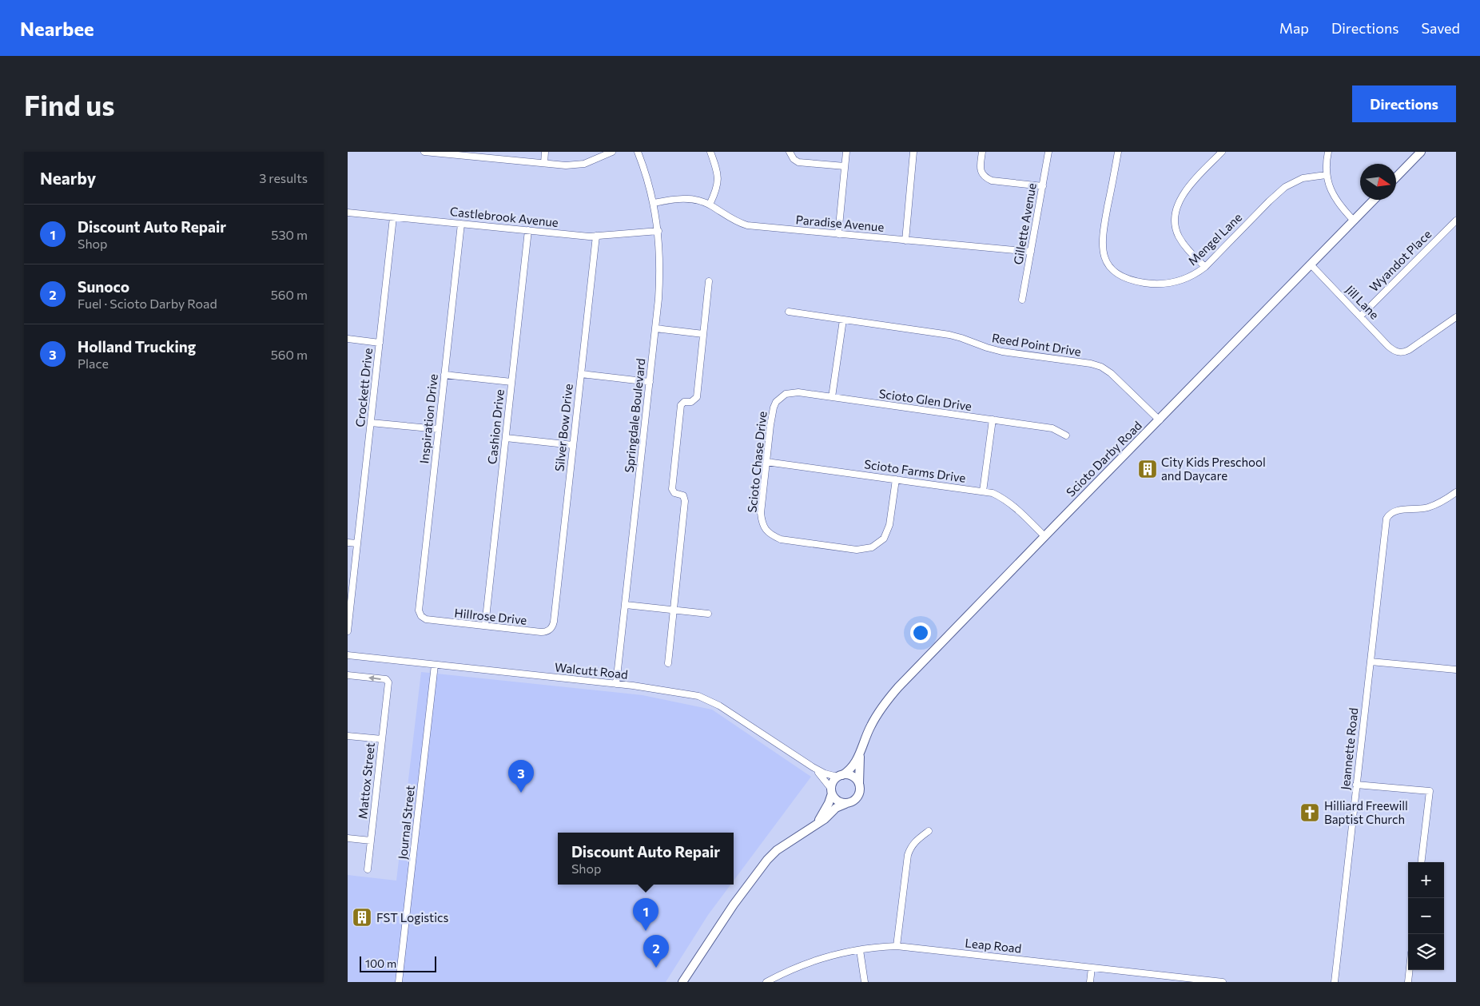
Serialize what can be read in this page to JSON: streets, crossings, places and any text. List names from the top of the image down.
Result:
{
  "streets": {
    "main road": ["Scioto Darby Road"],
    "street": [
      "Castlebrook Avenue",
      "Paradise Avenue",
      "Gillette Avenue",
      "Mengel Lane",
      "Wyandot Place",
      "Jill Lane",
      "Reed Point Drive",
      "Crockett Drive",
      "Scioto Glen Drive",
      "Springdale Boulevard",
      "Inspiration Drive",
      "Cashion Drive",
      "Silver Bow Drive",
      "Scioto Chase Drive",
      "Scioto Farms Drive",
      "Hillrose Drive",
      "Walcutt Road",
      "Jeannette Road",
      "Mattox Street",
      "Journal Street",
      "Leap Road"
    ]
  },
  "crossings": [
    ["Castlebrook Avenue", "Crockett Drive"],
    ["Castlebrook Avenue", "Springdale Boulevard"],
    ["Castlebrook Avenue", "Inspiration Drive"],
    ["Castlebrook Avenue", "Cashion Drive"],
    ["Castlebrook Avenue", "Silver Bow Drive"],
    ["Paradise Avenue", "Gillette Avenue"],
    ["Paradise Avenue", "Springdale Boulevard"],
    ["Wyandot Place", "Jill Lane"],
    ["Jill Lane", "Scioto Darby Road"],
    ["Reed Point Drive", "Scioto Darby Road"],
    ["Scioto Glen Drive", "Scioto Chase Drive"],
    ["Springdale Boulevard", "Walcutt Road"],
    ["Inspiration Drive", "Hillrose Drive"],
    ["Cashion Drive", "Hillrose Drive"],
    ["Silver Bow Drive", "Hillrose Drive"],
    ["Scioto Darby Road", "Scioto Farms Drive"],
    ["Scioto Darby Road", "Walcutt Road"],
    ["Scioto Chase Drive", "Scioto Farms Drive"],
    ["Walcutt Road", "Journal Street"]
  ],
  "places": {
    "building": ["City Kids Preschool and Daycare", "FST Logistics"],
    "church": ["Hilliard Freewill Baptist Church"]
  },
  "scale_bar": "100 m",
  "north": "right",
  "page": {
    "header": "Nearbee",
    "nav": ["Map", "Directions", "Saved"],
    "buttons": "Directions",
    "title": "Find us",
    "heading": ["Nearby", "3 results"],
    "list": [
      {
        "mark": "1",
        "name": "Discount Auto Repair",
        "note": "Shop",
        "value": "530 m"
      },
      {
        "mark": "2",
        "name": "Sunoco",
        "note": "Fuel · Scioto Darby Road",
        "value": "560 m"
      },
      {
        "mark": "3",
        "name": "Holland Trucking",
        "note": "Place",
        "value": "560 m"
      }
    ],
    "pins": ["3", "1", "2"],
    "popup": ["Discount Auto Repair", "Shop"],
    "map_buttons": ["+", "−"],
    "scale": "100 m"
  }
}
